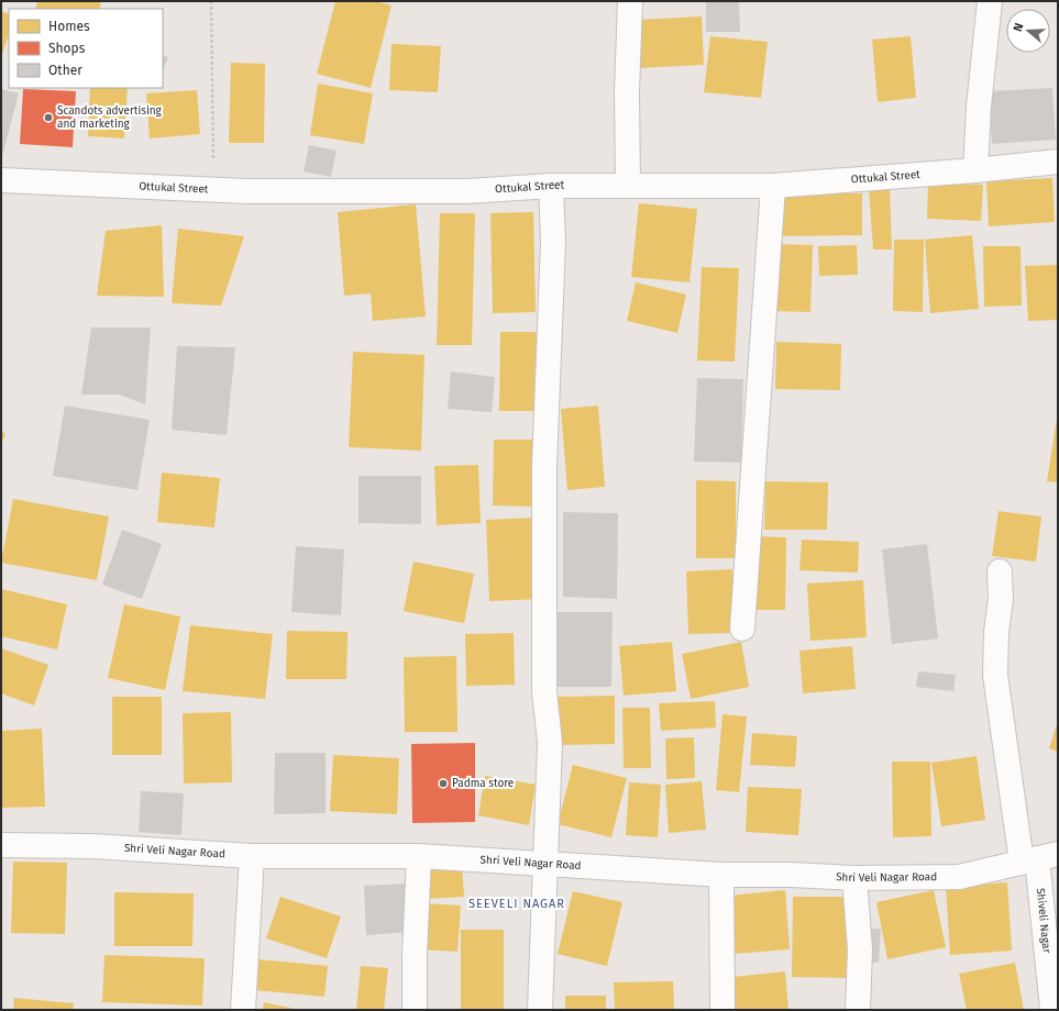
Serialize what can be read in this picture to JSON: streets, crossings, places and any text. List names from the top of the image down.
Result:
{
  "streets": {
    "street": ["Ottukal Street", "Shri Veli Nagar Road", "Shiveli Nagar"]
  },
  "crossings": [
    ["Shri Veli Nagar Road", "Shiveli Nagar"]
  ],
  "districts": ["SEEVELI NAGAR"],
  "places": ["Scandots advertising and marketing", "Padma store"],
  "legend": ["Homes", "Shops", "Other"],
  "north": "left"
}
